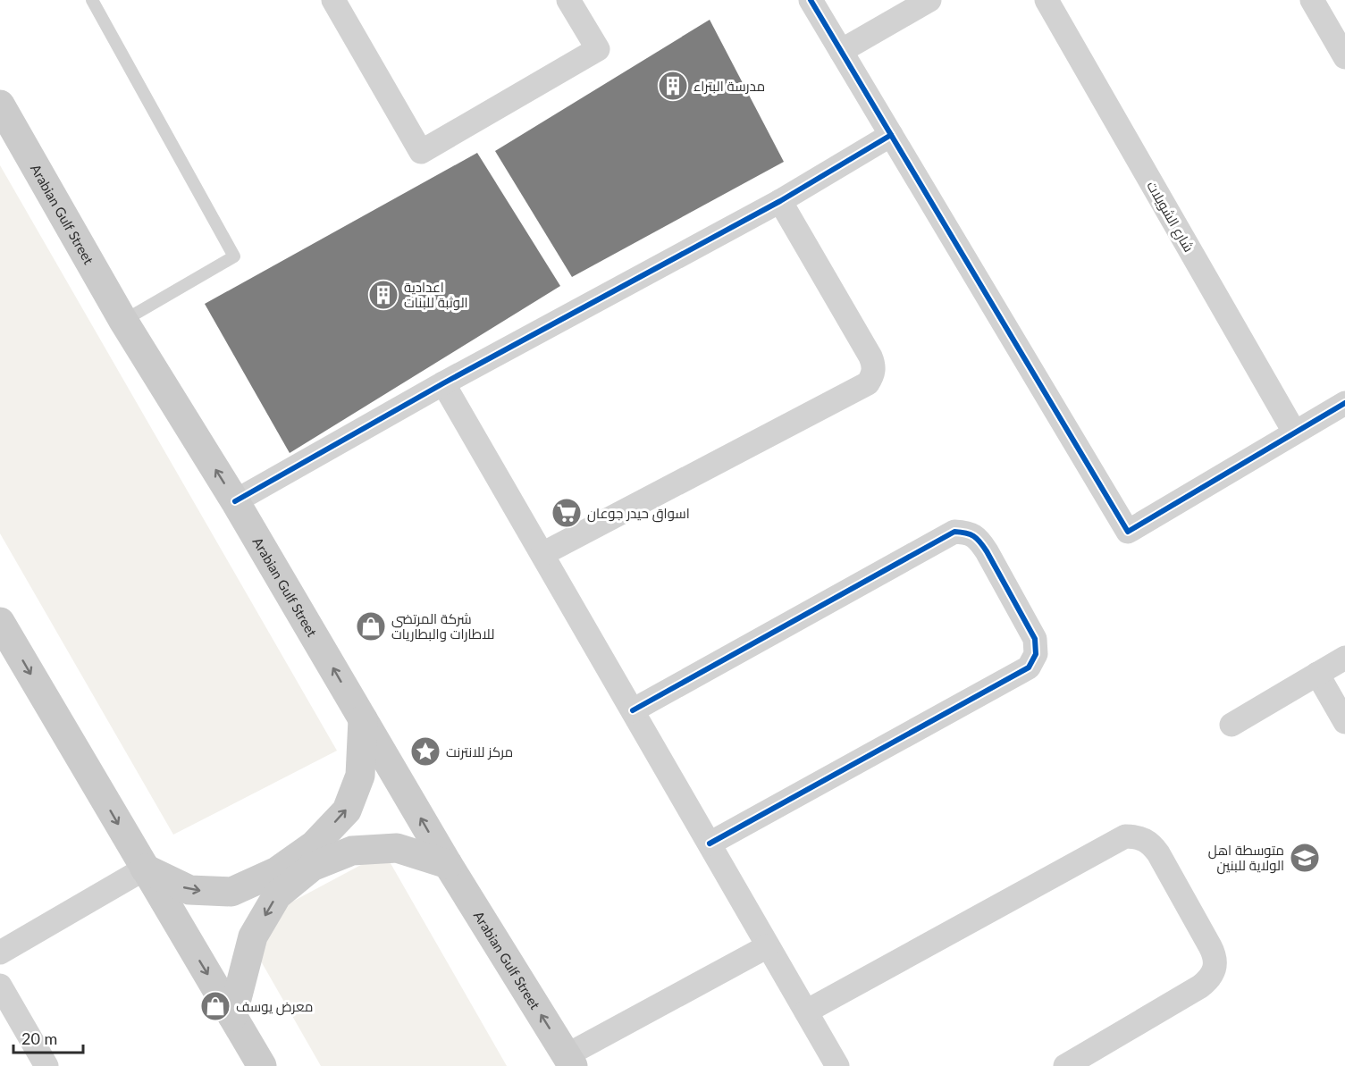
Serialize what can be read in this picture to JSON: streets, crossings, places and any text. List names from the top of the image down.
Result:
{
  "streets": {
    "main road": ["Arabian Gulf Street"],
    "street": ["شارع الشويلات"]
  },
  "places": {
    "building": ["مدرسة البتراء", "اعدادية الوثبة للبنات"],
    "supermarket": ["اسواق حيدر جوعان"],
    "shop": ["شركة المرتضى للاطارات والبطاريات", "معرض يوسف"],
    "place": ["مركز للانترنت"],
    "school or university": ["متوسطة اهل الولاية للبنين"]
  },
  "scale_bar": "20 m"
}
